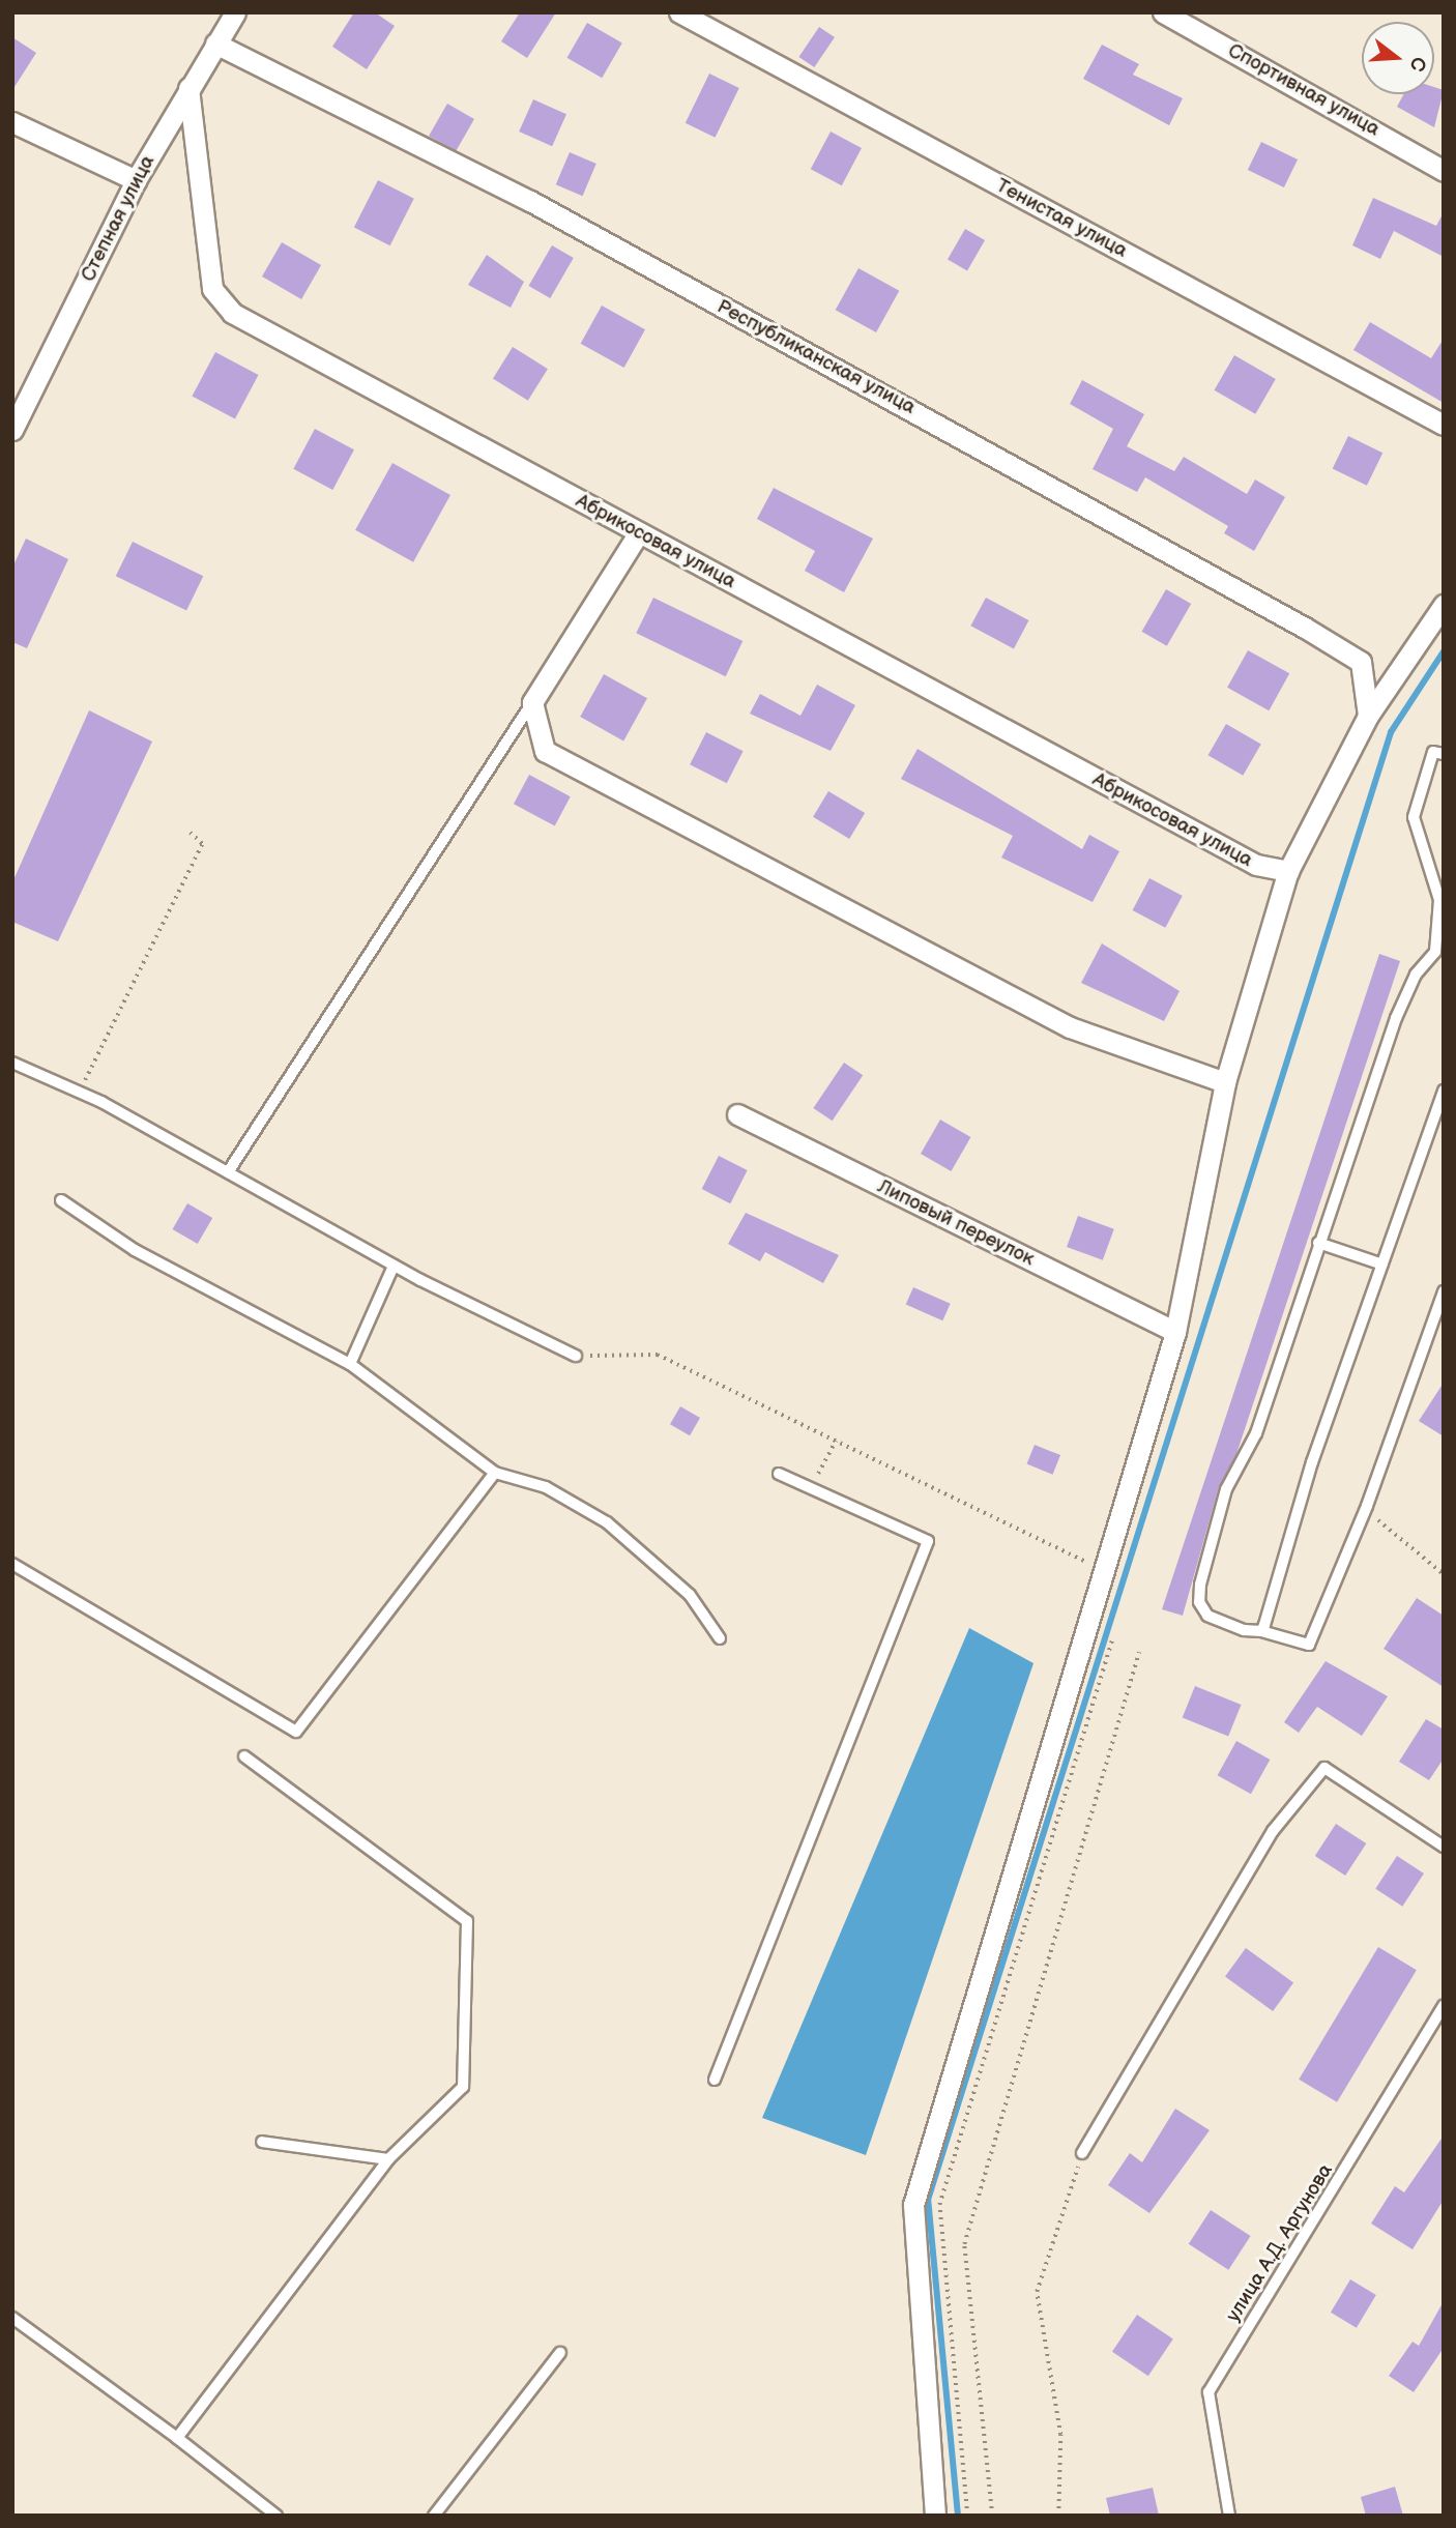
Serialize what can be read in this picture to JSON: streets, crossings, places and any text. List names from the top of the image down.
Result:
{
  "streets": {
    "street": [
      "Спортивная улица",
      "Степная улица",
      "Тенистая улица",
      "Республиканская улица",
      "Абрикосовая улица",
      "Липовый переулок"
    ],
    "lane": ["улица А.Д. Аргунова"]
  },
  "crossings": [
    ["Степная улица", "Республиканская улица"],
    ["Степная улица", "Абрикосовая улица"]
  ],
  "north": "right"
}
